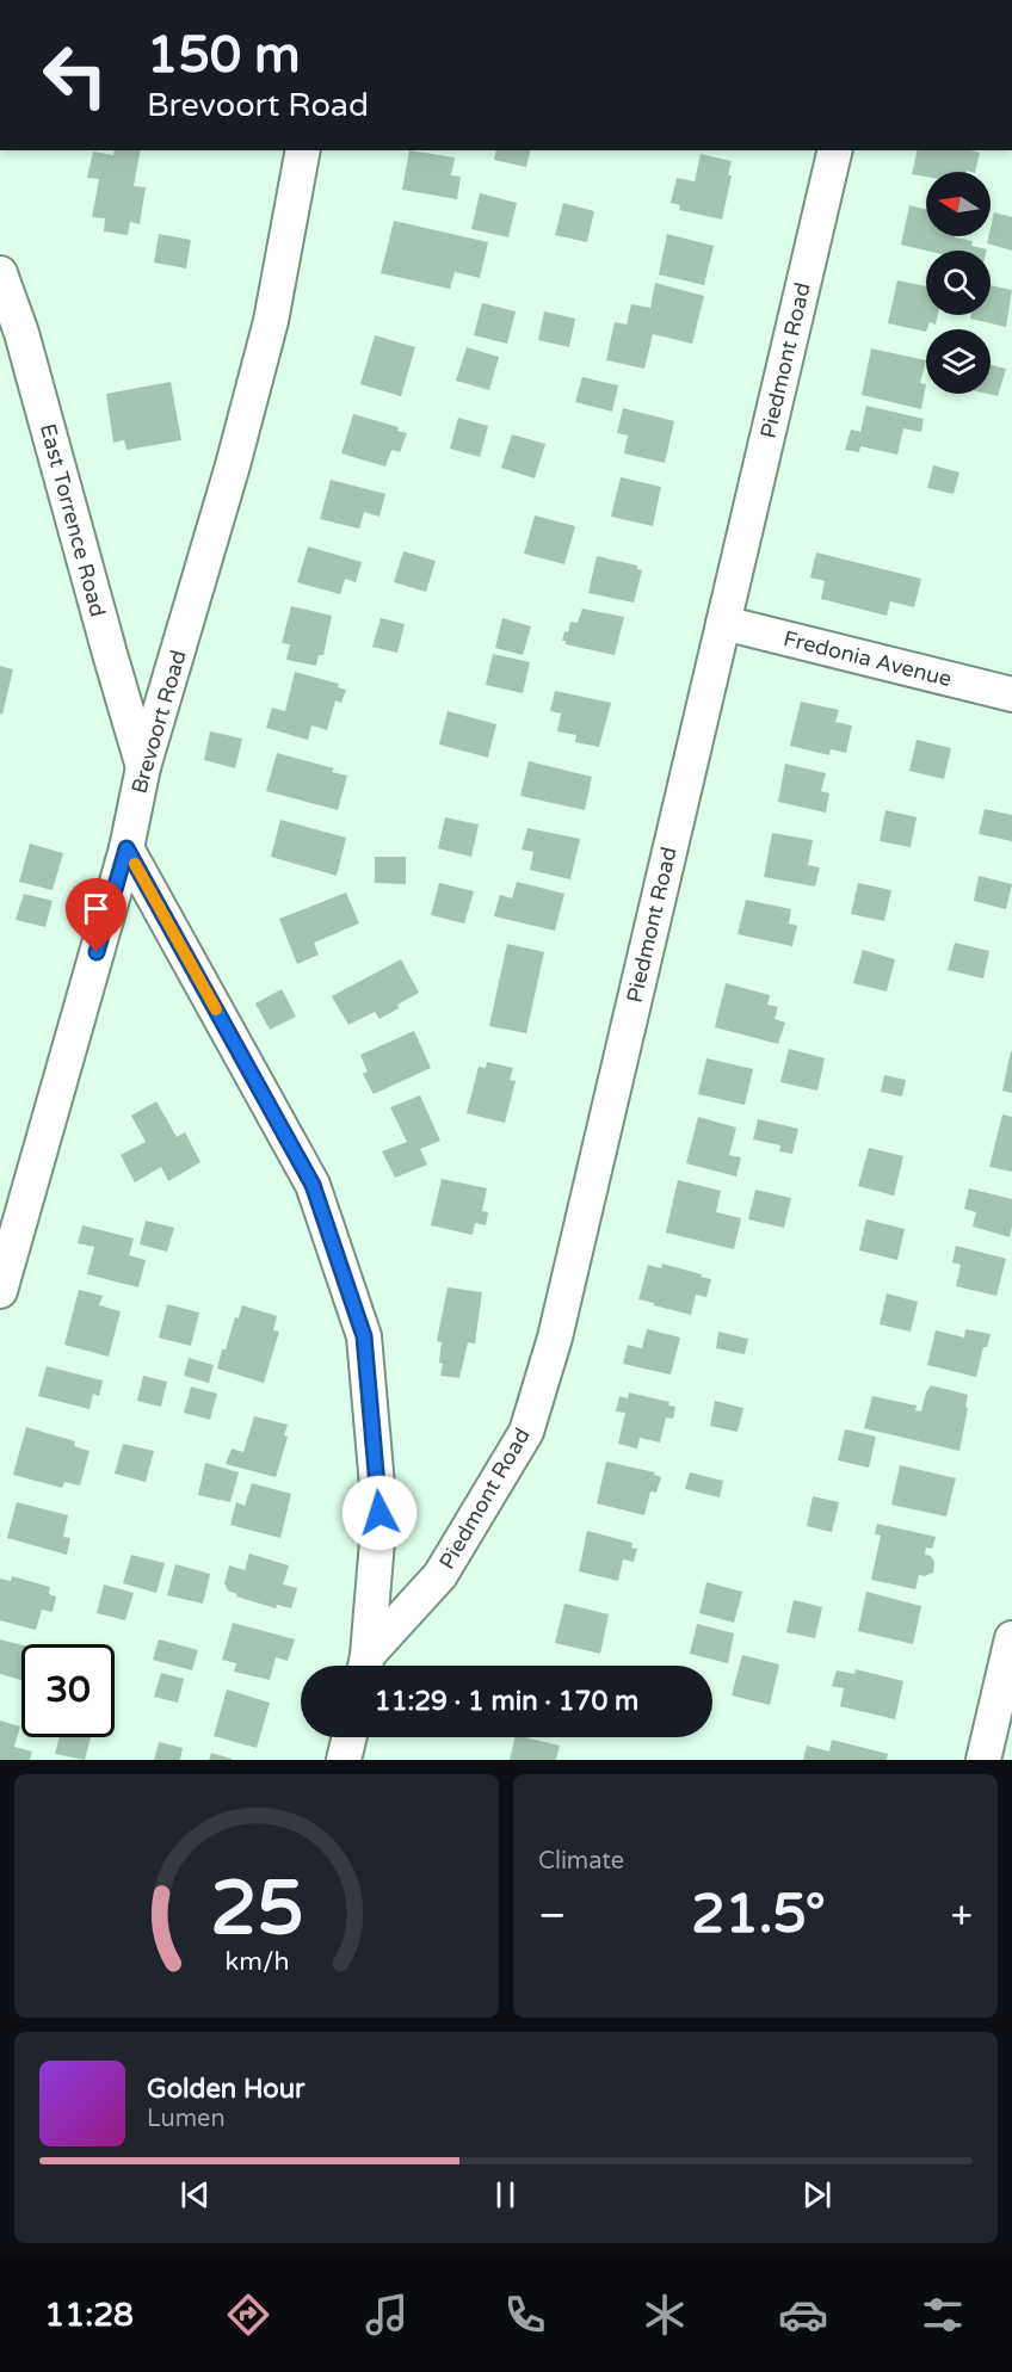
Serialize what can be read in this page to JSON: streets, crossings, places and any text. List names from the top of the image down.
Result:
{
  "streets": {
    "street": [
      "Piedmont Road",
      "East Torrence Road",
      "Fredonia Avenue",
      "Brevoort Road"
    ]
  },
  "crossings": [
    ["Piedmont Road", "Fredonia Avenue"],
    ["East Torrence Road", "Brevoort Road"]
  ],
  "north": "left",
  "page": {
    "turn": ["150 m", "Brevoort Road"],
    "limit": "30",
    "trip": "11:29 · 1 min · 170 m",
    "tile": "Climate",
    "heat": ["−", "21.5°", "+"],
    "song": ["Golden Hour", "Lumen"],
    "tabs": "11:28",
    "gauge": ["25", "km/h"]
  }
}
